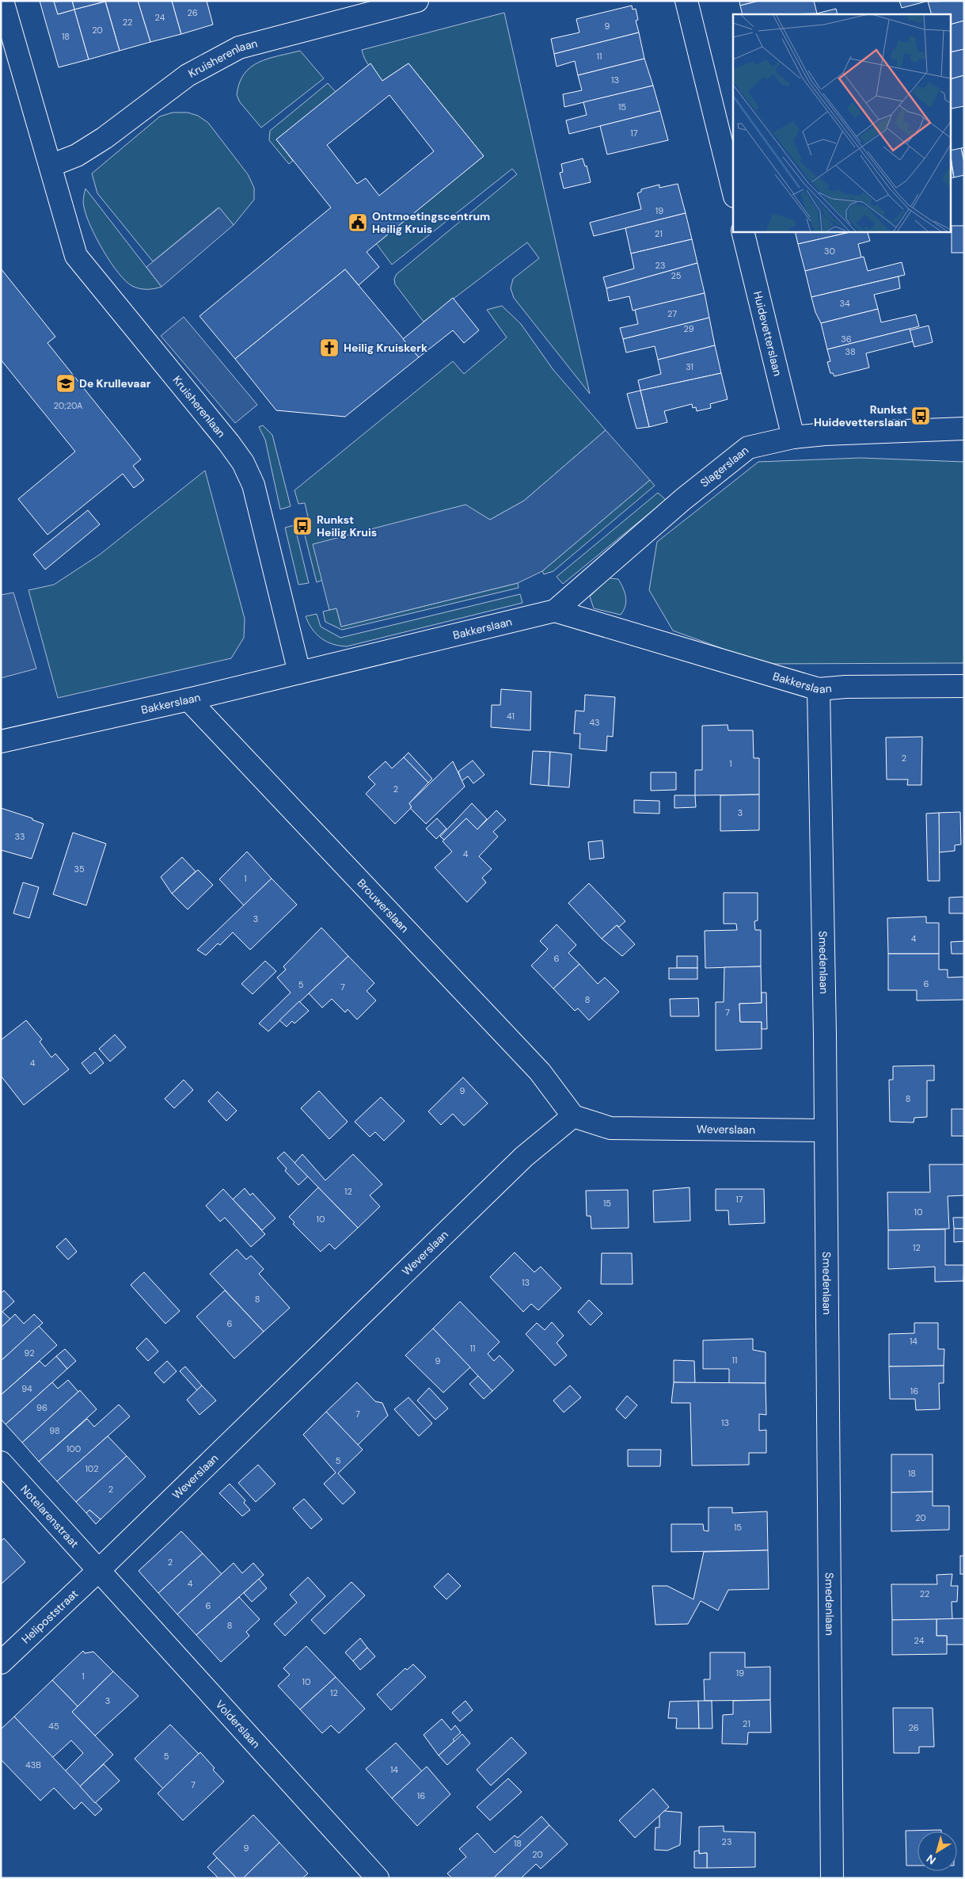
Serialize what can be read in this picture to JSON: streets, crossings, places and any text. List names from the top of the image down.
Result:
{
  "streets": {
    "street": [
      "Kruisherenlaan",
      "Huidevetterslaan",
      "Slagerslaan",
      "Bakkerslaan",
      "Brouwerslaan",
      "Smedenlaan",
      "Weverslaan",
      "Notelarenstraat",
      "Helipoststraat",
      "Volderslaan"
    ]
  },
  "crossings": [
    ["Kruisherenlaan", "Bakkerslaan"],
    ["Huidevetterslaan", "Slagerslaan"],
    ["Slagerslaan", "Bakkerslaan"],
    ["Bakkerslaan", "Brouwerslaan"],
    ["Bakkerslaan", "Smedenlaan"],
    ["Brouwerslaan", "Weverslaan"],
    ["Smedenlaan", "Weverslaan"],
    ["Weverslaan", "Notelarenstraat"],
    ["Weverslaan", "Helipoststraat"],
    ["Weverslaan", "Volderslaan"],
    ["Notelarenstraat", "Helipoststraat"],
    ["Notelarenstraat", "Volderslaan"],
    ["Helipoststraat", "Volderslaan"]
  ],
  "places": {
    "public building": ["Ontmoetingscentrum Heilig Kruis"],
    "church": ["Heilig Kruiskerk"],
    "school or university": ["De Krullevaar"],
    "bus stop": ["Runkst Huidevetterslaan", "Runkst Heilig Kruis"]
  },
  "house_numbers": [
    "26",
    "24",
    "22",
    "9",
    "20",
    "18",
    "11",
    "13",
    "15",
    "17",
    "19",
    "21",
    "30",
    "23",
    "25",
    "34",
    "27",
    "29",
    "36",
    "38",
    "31",
    "20;20A",
    "41",
    "43",
    "2",
    "1",
    "2",
    "3",
    "33",
    "4",
    "35",
    "1",
    "3",
    "4",
    "6",
    "6",
    "5",
    "7",
    "8",
    "7",
    "4",
    "9",
    "8",
    "12",
    "17",
    "15",
    "10",
    "10",
    "12",
    "13",
    "8",
    "6",
    "14",
    "11",
    "92",
    "11",
    "9",
    "94",
    "16",
    "96",
    "7",
    "13",
    "98",
    "100",
    "5",
    "102",
    "18",
    "2",
    "20",
    "15",
    "2",
    "4",
    "22",
    "6",
    "8",
    "24",
    "19",
    "1",
    "10",
    "12",
    "3",
    "21",
    "45",
    "26",
    "5",
    "43B",
    "14",
    "7",
    "16",
    "23",
    "18",
    "9",
    "20"
  ],
  "north": "bottom left"
}
